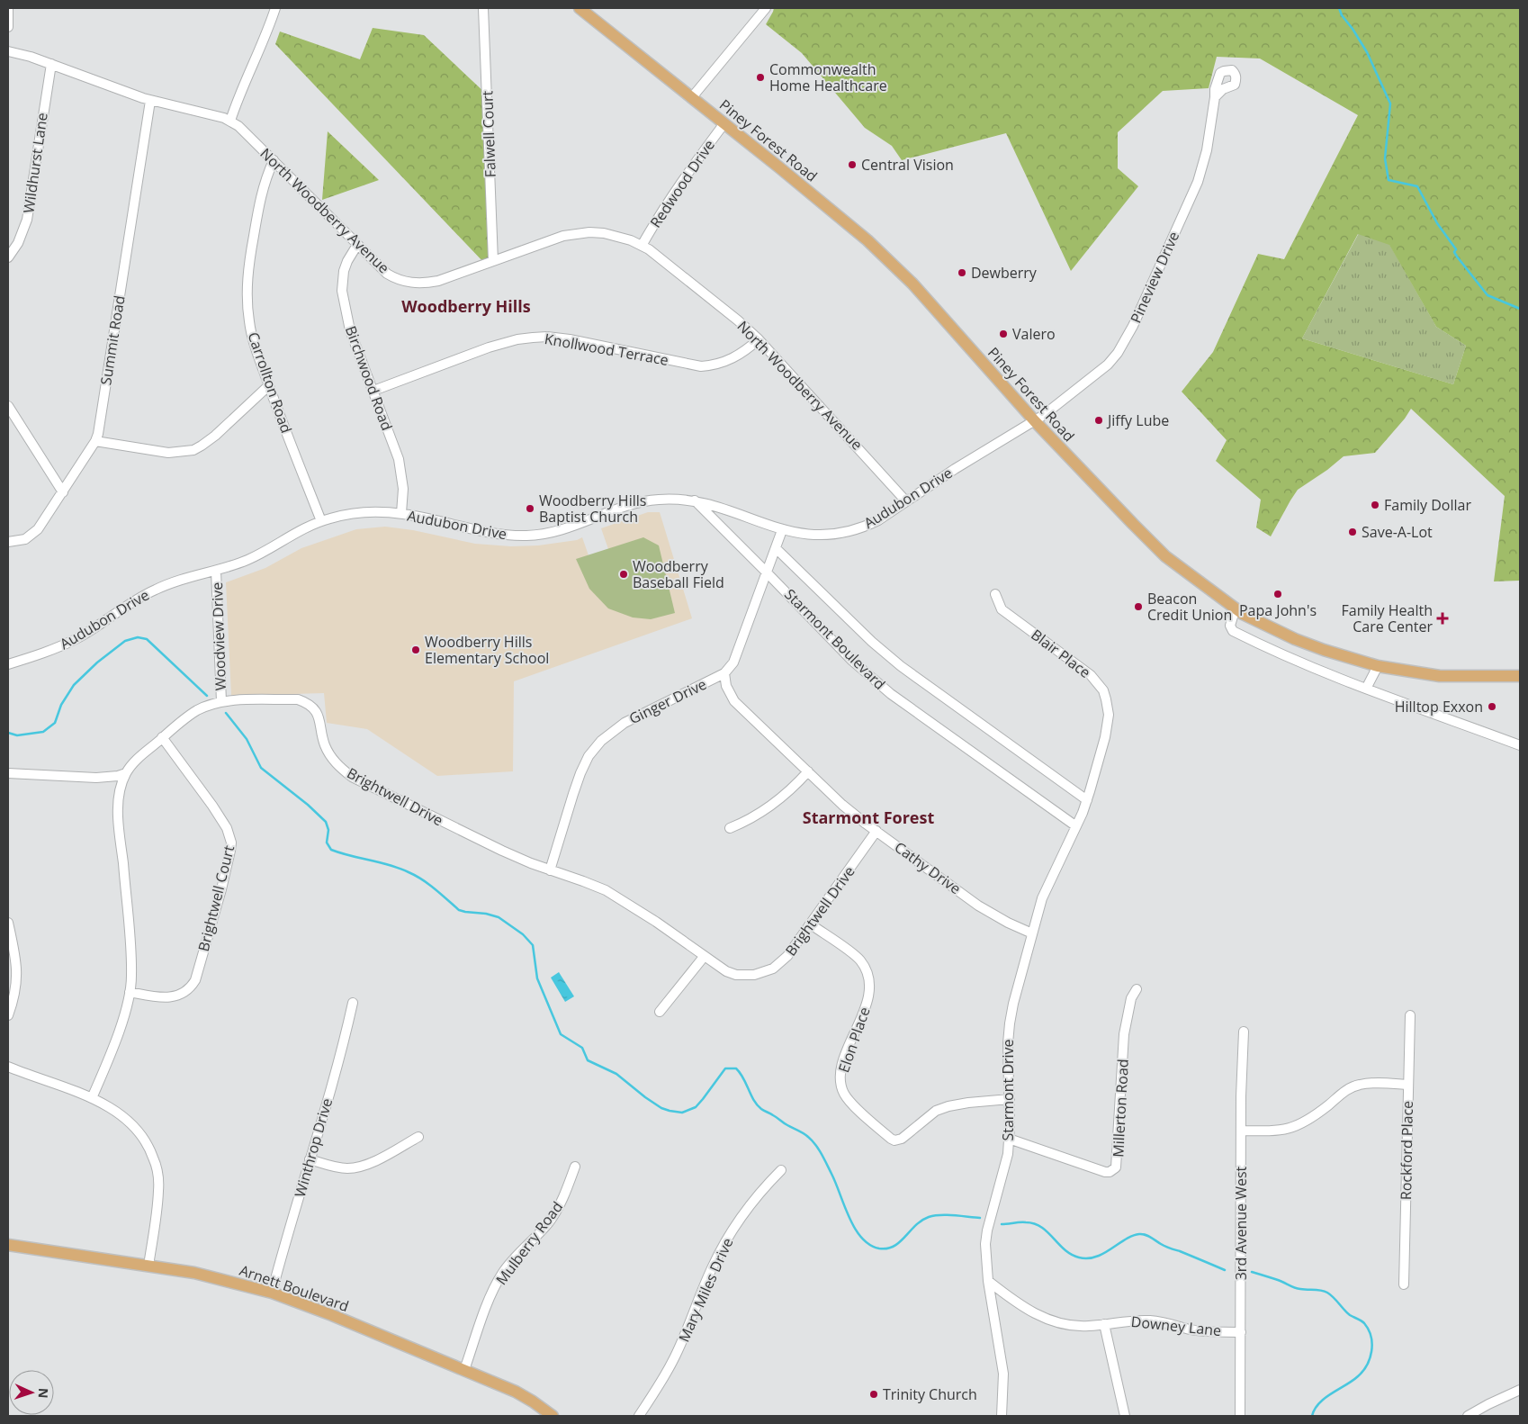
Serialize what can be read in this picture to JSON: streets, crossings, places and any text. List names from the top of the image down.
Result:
{
  "streets": {
    "main road": ["Piney Forest Road", "Arnett Boulevard"],
    "street": [
      "Falwell Court",
      "Wildhurst Lane",
      "Redwood Drive",
      "North Woodberry Avenue",
      "Pineview Drive",
      "Summit Road",
      "Knollwood Terrace",
      "Birchwood Road",
      "Carrollton Road",
      "Audubon Drive",
      "Woodview Drive",
      "Starmont Boulevard",
      "Blair Place",
      "Ginger Drive",
      "Brightwell Drive",
      "Cathy Drive",
      "Brightwell Court",
      "Elon Place",
      "Starmont Drive",
      "Millerton Road",
      "Winthrop Drive",
      "Rockford Place",
      "3rd Avenue West",
      "Mulberry Road",
      "Mary Miles Drive",
      "Downey Lane"
    ]
  },
  "crossings": [
    ["Falwell Court", "North Woodberry Avenue"],
    ["Piney Forest Road", "Redwood Drive"],
    ["Piney Forest Road", "Pineview Drive"],
    ["Piney Forest Road", "Audubon Drive"],
    ["Redwood Drive", "North Woodberry Avenue"],
    ["North Woodberry Avenue", "Knollwood Terrace"],
    ["North Woodberry Avenue", "Birchwood Road"],
    ["North Woodberry Avenue", "Carrollton Road"],
    ["North Woodberry Avenue", "Audubon Drive"],
    ["Pineview Drive", "Audubon Drive"],
    ["Knollwood Terrace", "Birchwood Road"],
    ["Birchwood Road", "Audubon Drive"],
    ["Carrollton Road", "Audubon Drive"],
    ["Audubon Drive", "Woodview Drive"],
    ["Audubon Drive", "Starmont Boulevard"],
    ["Audubon Drive", "Ginger Drive"],
    ["Woodview Drive", "Brightwell Drive"],
    ["Starmont Boulevard", "Blair Place"],
    ["Starmont Boulevard", "Ginger Drive"],
    ["Starmont Boulevard", "Starmont Drive"],
    ["Blair Place", "Starmont Drive"],
    ["Ginger Drive", "Brightwell Drive"],
    ["Ginger Drive", "Cathy Drive"],
    ["Brightwell Drive", "Cathy Drive"],
    ["Brightwell Drive", "Brightwell Court"],
    ["Brightwell Drive", "Elon Place"],
    ["Cathy Drive", "Starmont Drive"],
    ["Elon Place", "Starmont Drive"],
    ["Starmont Drive", "Millerton Road"],
    ["Starmont Drive", "Downey Lane"],
    ["Winthrop Drive", "Arnett Boulevard"],
    ["3rd Avenue West", "Downey Lane"],
    ["Mulberry Road", "Arnett Boulevard"]
  ],
  "districts": ["Woodberry Hills", "Starmont Forest"],
  "places": {
    "other": [
      "Commonwealth Home Healthcare",
      "Central Vision",
      "Dewberry",
      "Valero",
      "Jiffy Lube",
      "Family Dollar",
      "Woodberry Hills Baptist Church",
      "Save-A-Lot",
      "Woodberry Baseball Field",
      "Papa John's",
      "Beacon Credit Union",
      "Woodberry Hills Elementary School",
      "Hilltop Exxon",
      "Trinity Church"
    ],
    "health": ["Family Health Care Center"]
  },
  "north": "right"
}
